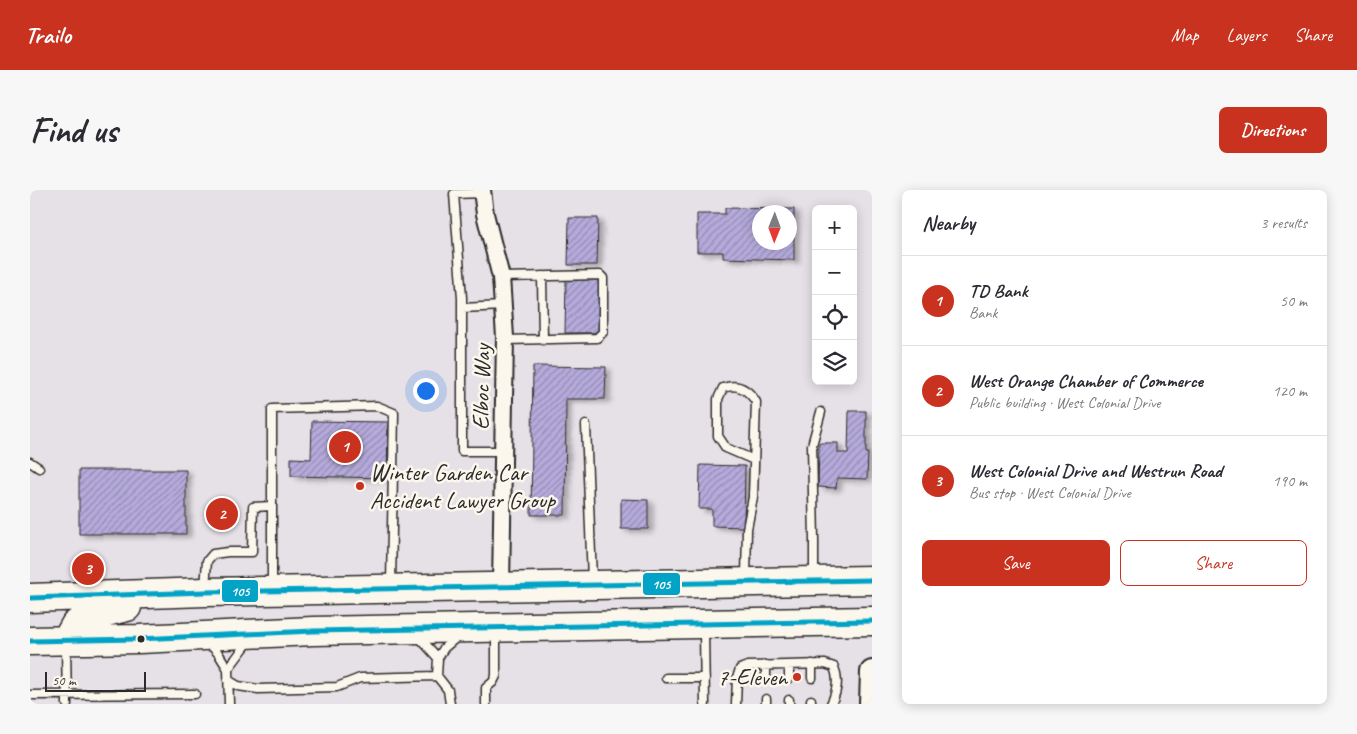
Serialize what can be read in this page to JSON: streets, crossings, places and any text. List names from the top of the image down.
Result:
{
  "streets": {
    "street": ["Elboc Way"]
  },
  "places": ["Winter Garden Car Accident Lawyer Group", "7-Eleven"],
  "lines": ["transit line 105"],
  "scale_bar": "50 m",
  "north": "bottom",
  "page": {
    "header": "Trailo",
    "nav": ["Map", "Layers", "Share"],
    "buttons": [
      "Directions",
      ["Save", "Share"]
    ],
    "title": "Find us",
    "heading": ["Nearby", "3 results"],
    "map_buttons": ["+", "−"],
    "list": [
      {
        "mark": "1",
        "name": "TD Bank",
        "note": "Bank",
        "value": "50 m"
      },
      {
        "mark": "2",
        "name": "West Orange Chamber of Commerce",
        "note": "Public building · West Colonial Drive",
        "value": "120 m"
      },
      {
        "mark": "3",
        "name": "West Colonial Drive and Westrun Road",
        "note": "Bus stop · West Colonial Drive",
        "value": "190 m"
      }
    ],
    "pins": ["1", "2", "3"],
    "scale": "50 m"
  }
}
